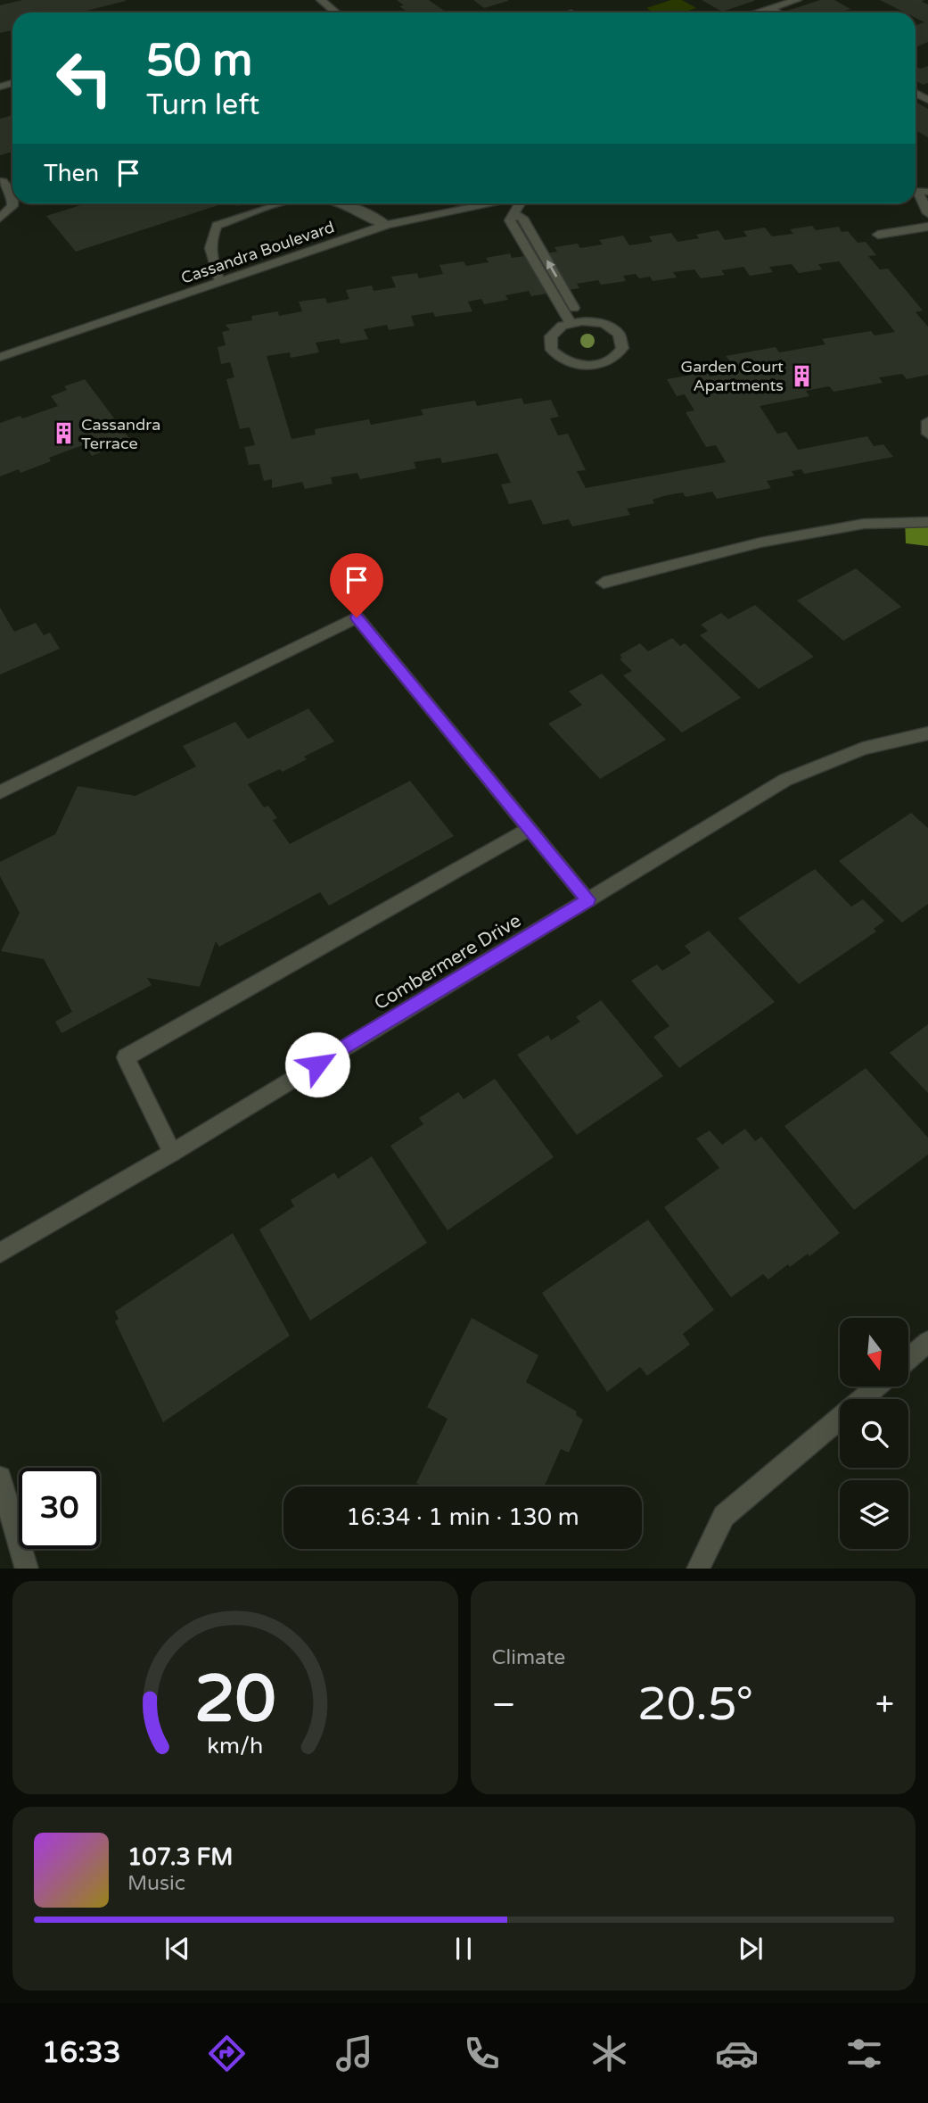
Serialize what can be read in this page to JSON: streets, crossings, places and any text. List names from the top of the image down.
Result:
{
  "streets": {
    "street": ["Cassandra Boulevard", "Combermere Drive"]
  },
  "places": {
    "building": ["Garden Court Apartments", "Cassandra Terrace"]
  },
  "north": "bottom",
  "page": {
    "turn": ["50 m", "Turn left"],
    "then": "Then",
    "limit": "30",
    "trip": "16:34 · 1 min · 130 m",
    "tile": "Climate",
    "heat": ["−", "20.5°", "+"],
    "song": ["107.3 FM", "Music"],
    "tabs": "16:33",
    "gauge": ["20", "km/h"]
  }
}
